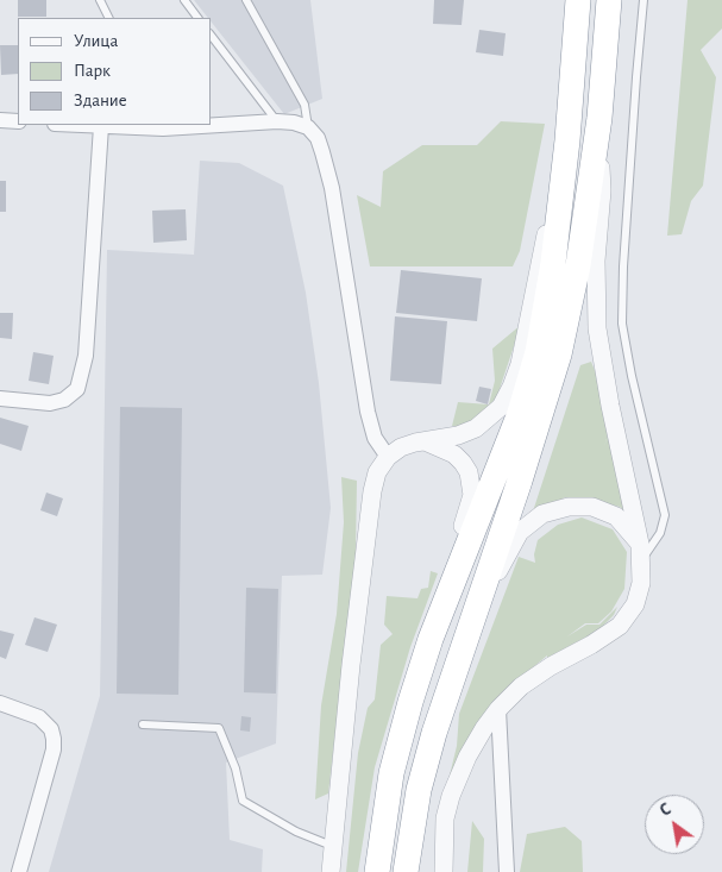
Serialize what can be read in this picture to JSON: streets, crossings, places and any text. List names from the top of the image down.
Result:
{
  "legend": ["Улица", "Парк", "Здание"],
  "north": "top left"
}
